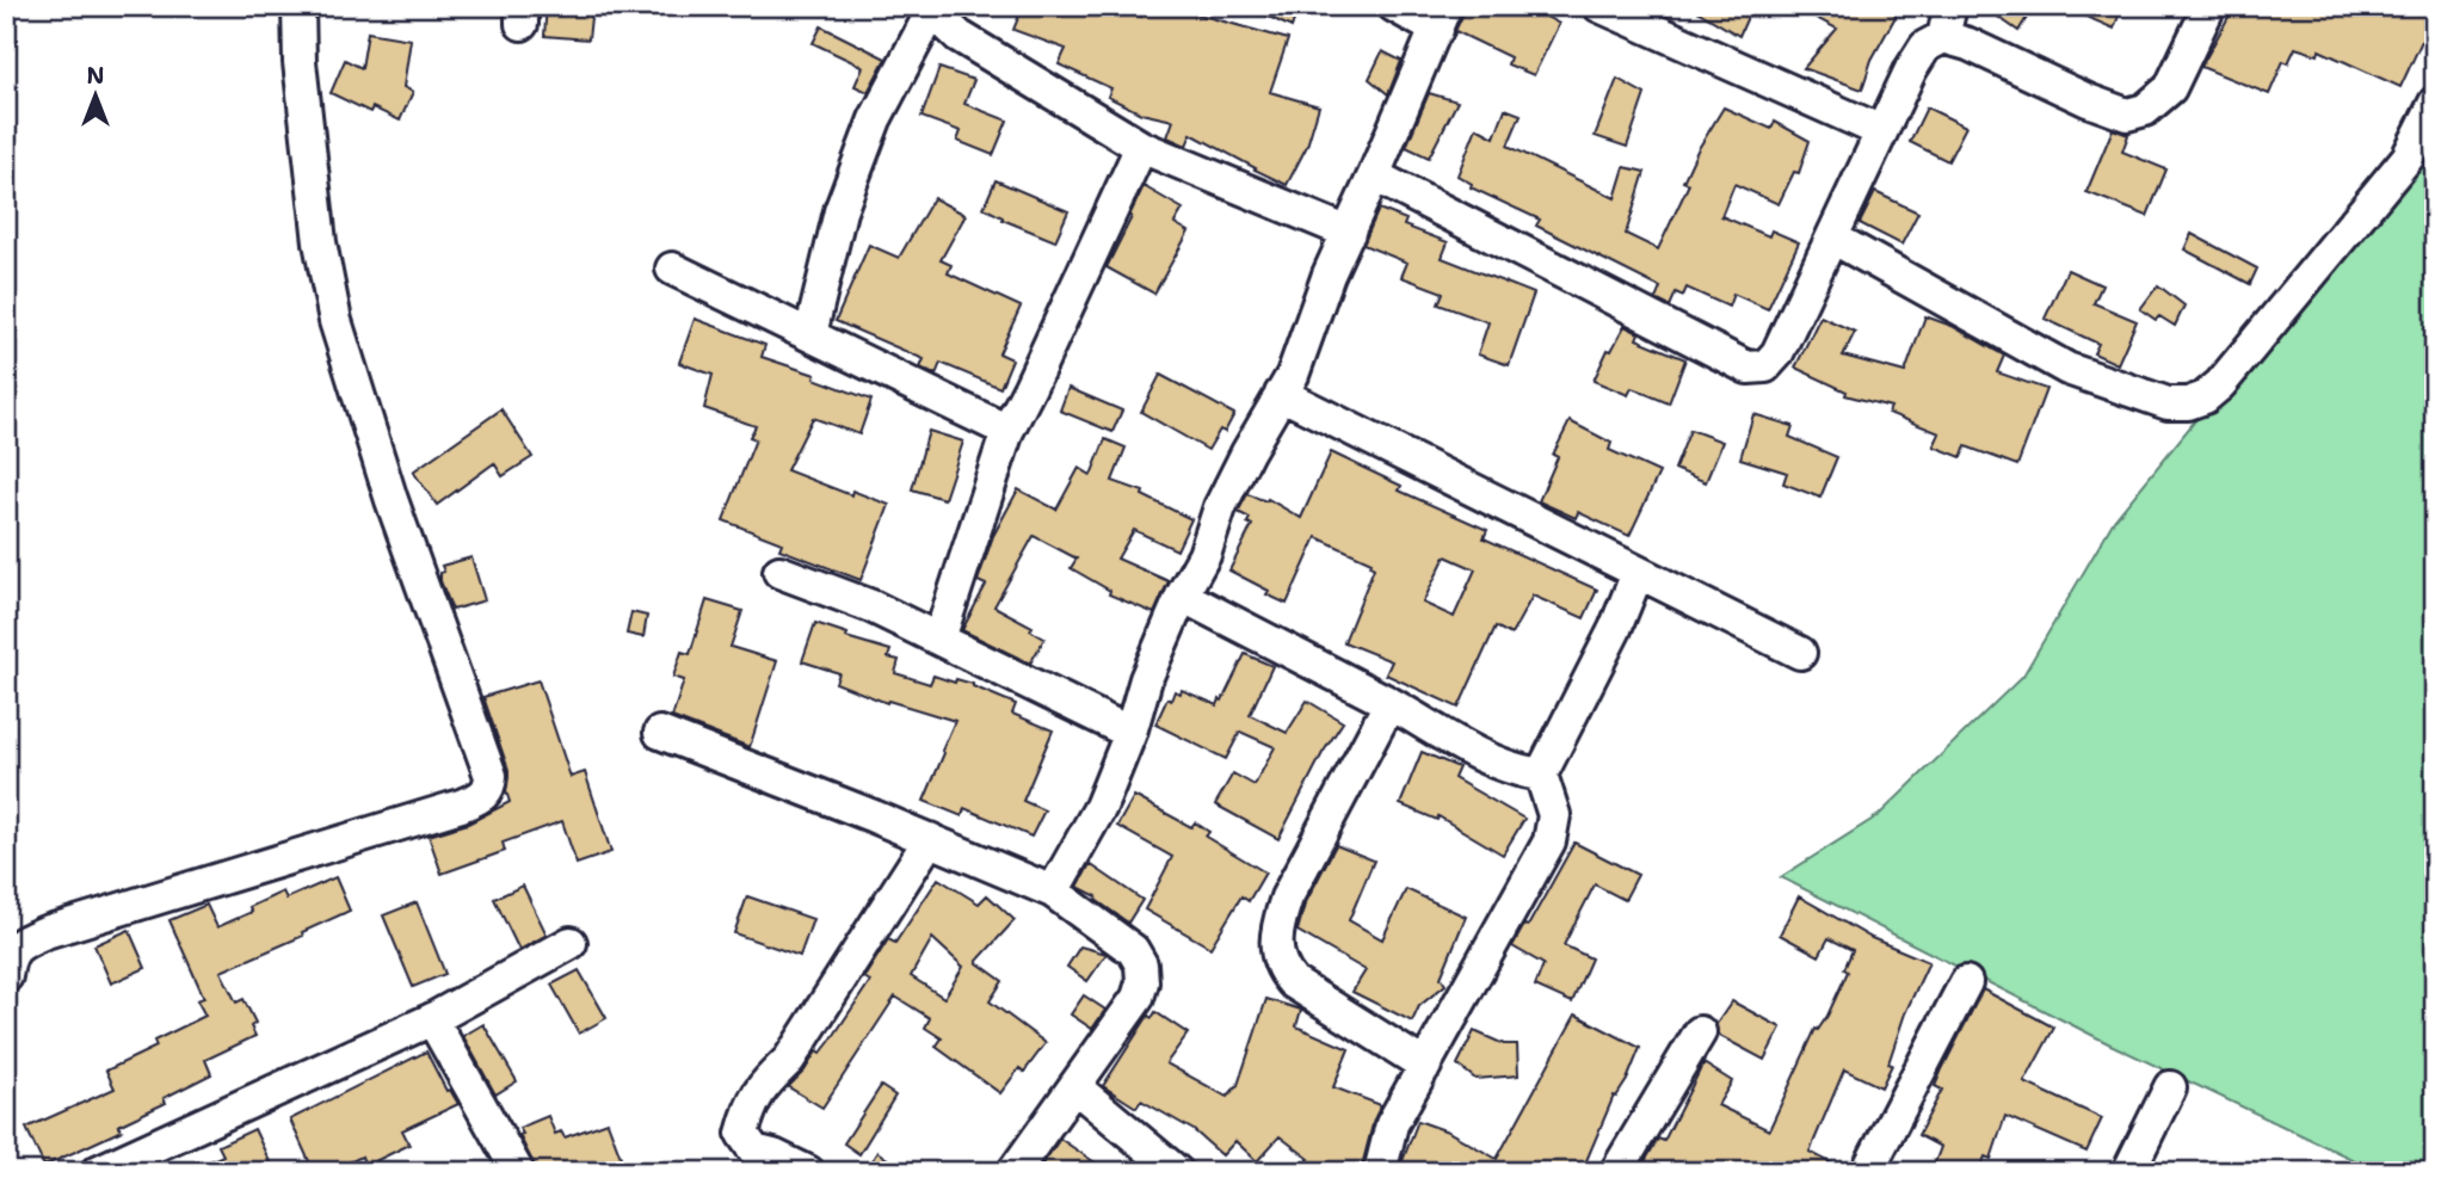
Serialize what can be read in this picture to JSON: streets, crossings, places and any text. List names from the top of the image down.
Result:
{
  "north": "top"
}
